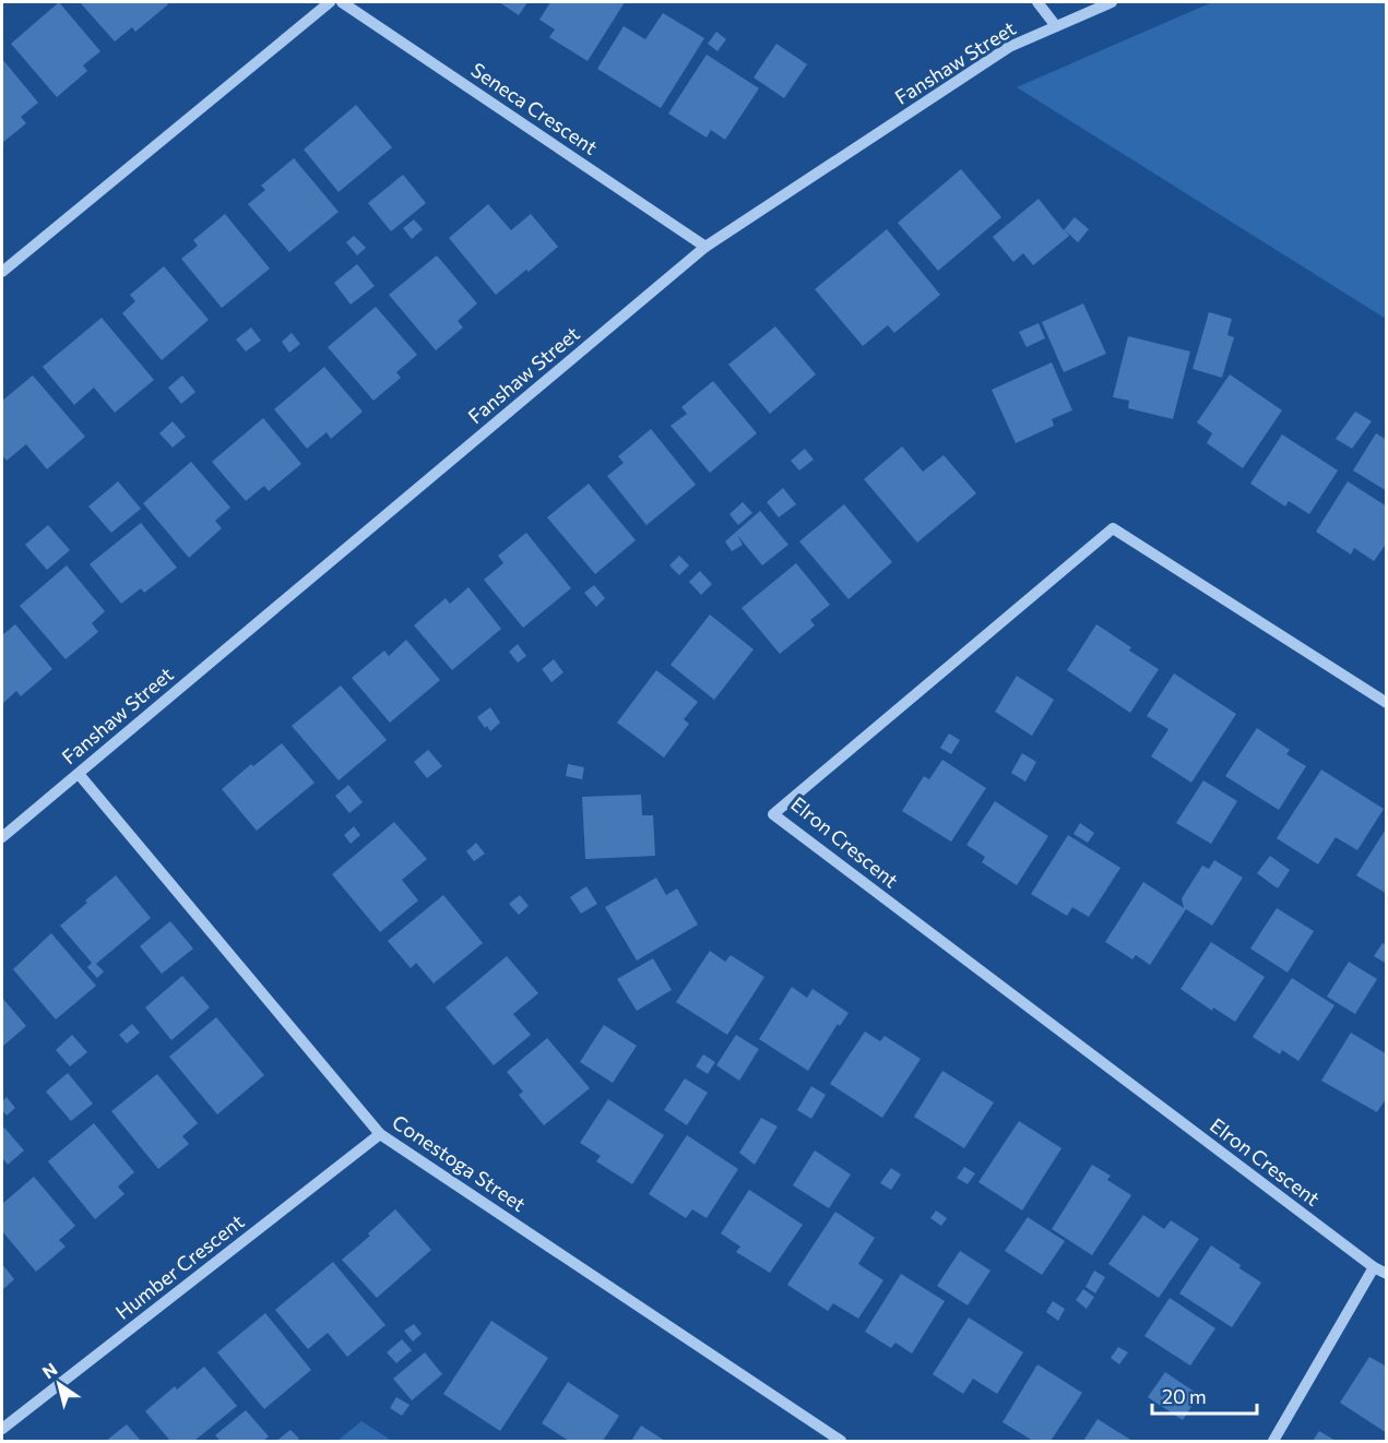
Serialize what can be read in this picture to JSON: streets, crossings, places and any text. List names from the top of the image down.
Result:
{
  "streets": {
    "street": [
      "Fanshaw Street",
      "Seneca Crescent",
      "Elron Crescent",
      "Conestoga Street",
      "Humber Crescent"
    ]
  },
  "crossings": [
    ["Fanshaw Street", "Seneca Crescent"],
    ["Fanshaw Street", "Conestoga Street"],
    ["Conestoga Street", "Humber Crescent"]
  ],
  "scale_bar": "20 m",
  "north": "top left"
}
